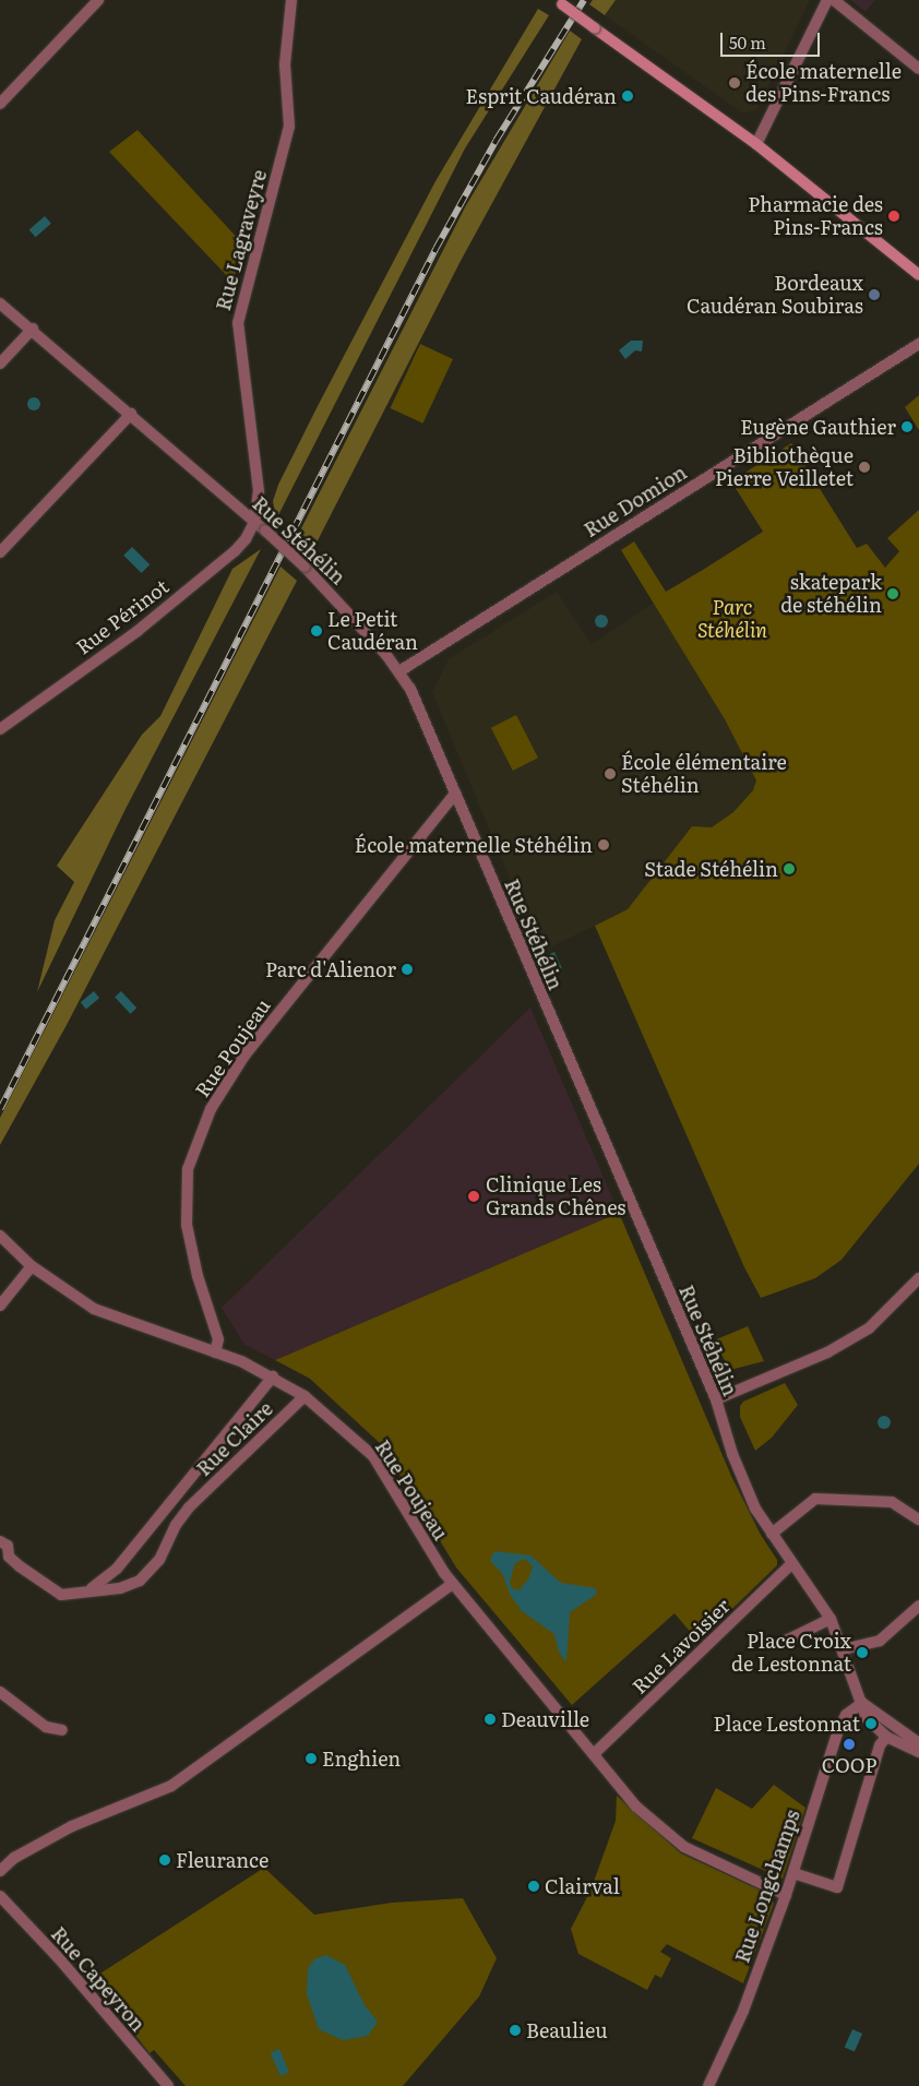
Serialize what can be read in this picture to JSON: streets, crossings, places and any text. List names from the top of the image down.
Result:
{
  "streets": {
    "street": [
      "Rue Lagraveyre",
      "Rue Domion",
      "Rue Stéhélin",
      "Rue Périnot",
      "Rue Poujeau",
      "Rue Claire",
      "Rue Lavoisier",
      "Rue Longchamps",
      "Rue Capeyron"
    ]
  },
  "crossings": [
    ["Rue Lagraveyre", "Rue Stéhélin"],
    ["Rue Lagraveyre", "Rue Périnot"],
    ["Rue Domion", "Rue Stéhélin"],
    ["Rue Stéhélin", "Rue Périnot"],
    ["Rue Stéhélin", "Rue Poujeau"],
    ["Rue Stéhélin", "Rue Lavoisier"],
    ["Rue Stéhélin", "Rue Longchamps"],
    ["Rue Poujeau", "Rue Claire"],
    ["Rue Poujeau", "Rue Lavoisier"],
    ["Rue Poujeau", "Rue Longchamps"]
  ],
  "parks": ["Parc Stéhélin"],
  "places": [
    "École maternelle des Pins-Francs",
    "Esprit Caudéran",
    "Pharmacie des Pins-Francs",
    "Bordeaux Caudéran Soubiras",
    "Eugène Gauthier",
    "Bibliothèque Pierre Veilletet",
    "skatepark de stéhélin",
    "Le Petit Caudéran",
    "École élémentaire Stéhélin",
    "École maternelle Stéhélin",
    "Stade Stéhélin",
    "Parc d'Alienor",
    "Clinique Les Grands Chênes",
    "Place Croix de Lestonnat",
    "Deauville",
    "Place Lestonnat",
    "COOP",
    "Enghien",
    "Fleurance",
    "Clairval",
    "Beaulieu"
  ],
  "scale_bar": "50 m"
}
